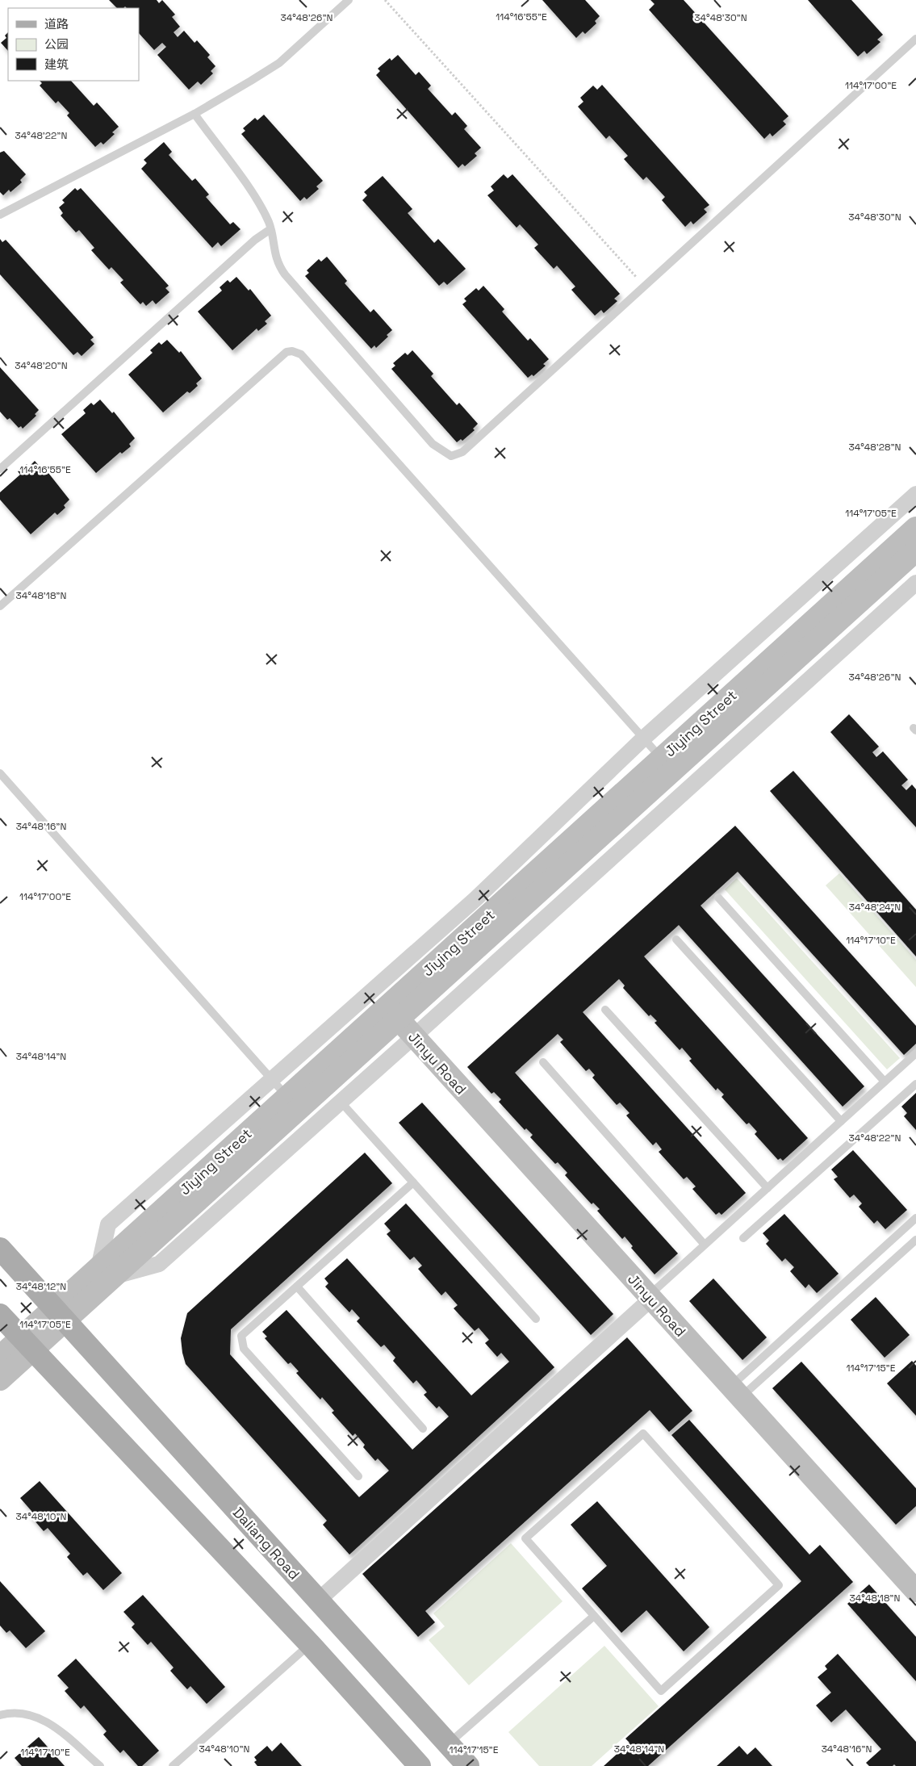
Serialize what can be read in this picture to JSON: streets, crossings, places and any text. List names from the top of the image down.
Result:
{
  "streets": {
    "main road": ["Jiying Street", "Jinyu Road", "Daliang Road"]
  },
  "crossings": [
    ["Jiying Street", "Jinyu Road"],
    ["Jiying Street", "Daliang Road"]
  ],
  "legend": ["道路", "公园", "建筑"],
  "coordinates": [
    "114°16'55\"E",
    "34°48'26\"N",
    "34°48'30\"N",
    "114°17'00\"E",
    "34°48'22\"N",
    "34°48'20\"N",
    "34°48'28\"N",
    "114°17'05\"E",
    "34°48'18\"N",
    "34°48'16\"N",
    "34°48'24\"N",
    "114°17'10\"E",
    "34°48'14\"N",
    "34°48'12\"N",
    "114°17'15\"E",
    "34°48'10\"N"
  ]
}
